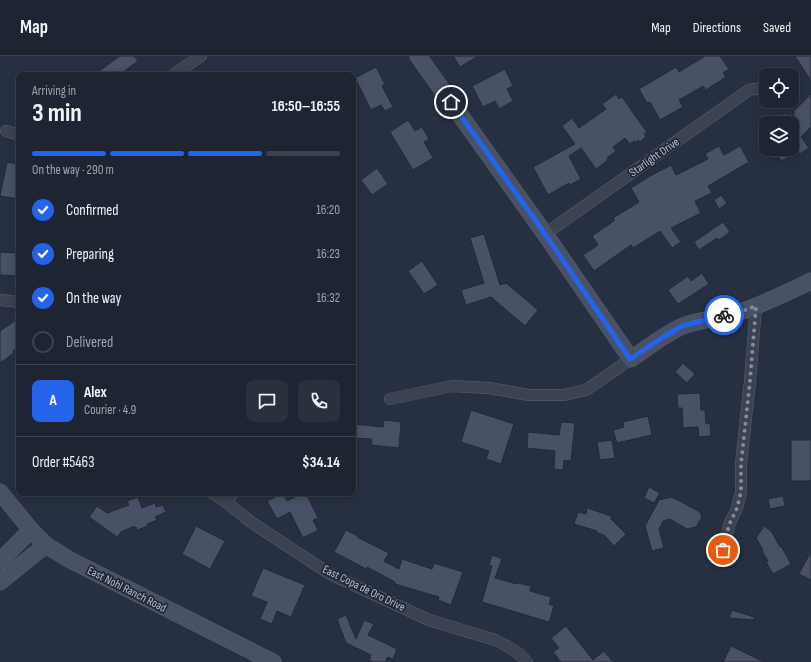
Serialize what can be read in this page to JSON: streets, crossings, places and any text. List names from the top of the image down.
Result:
{
  "streets": {
    "street": ["Starlight Drive", "East Copa de Oro Drive", "East Nohl Ranch Road"]
  },
  "page": {
    "header": "Map",
    "nav": ["Map", "Directions", "Saved"],
    "heading": ["3 min", "Arriving in", "16:50–16:55"],
    "panel": [
      "Alex",
      "Courier · 4.9",
      "Order #5463",
      "$34.14"
    ],
    "bar": "On the way · 290 m",
    "list": [
      ["Confirmed", "16:20"],
      ["Preparing", "16:23"],
      ["On the way", "16:32"],
      "Delivered"
    ],
    "round": "A"
  }
}
